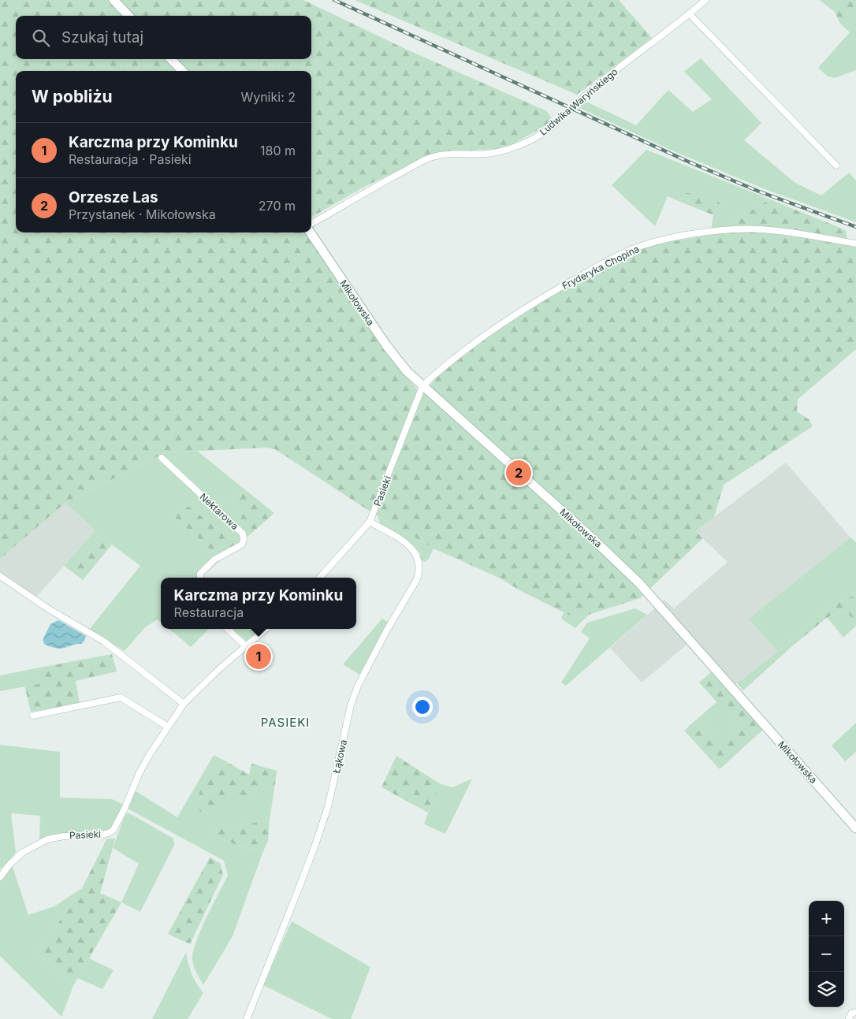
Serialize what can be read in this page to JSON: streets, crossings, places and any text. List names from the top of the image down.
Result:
{
  "streets": {
    "main road": ["Mikołowska"],
    "street": [
      "Ludwika Waryńskiego",
      "Fryderyka Chopina",
      "Pasieki",
      "Nektarowa",
      "Łąkowa"
    ]
  },
  "crossings": [
    ["Fryderyka Chopina", "Mikołowska"],
    ["Fryderyka Chopina", "Pasieki"],
    ["Mikołowska", "Pasieki"],
    ["Pasieki", "Łąkowa"]
  ],
  "districts": ["PASIEKI"],
  "page": {
    "search": "Szukaj tutaj",
    "heading": ["W pobliżu", "Wyniki: 2"],
    "list": [
      {
        "mark": "1",
        "name": "Karczma przy Kominku",
        "note": "Restauracja · Pasieki",
        "value": "180 m"
      },
      {
        "mark": "2",
        "name": "Orzesze Las",
        "note": "Przystanek · Mikołowska",
        "value": "270 m"
      }
    ],
    "pins": ["2", "1"],
    "popup": ["Karczma przy Kominku", "Restauracja"],
    "map_buttons": ["+", "−"]
  }
}
